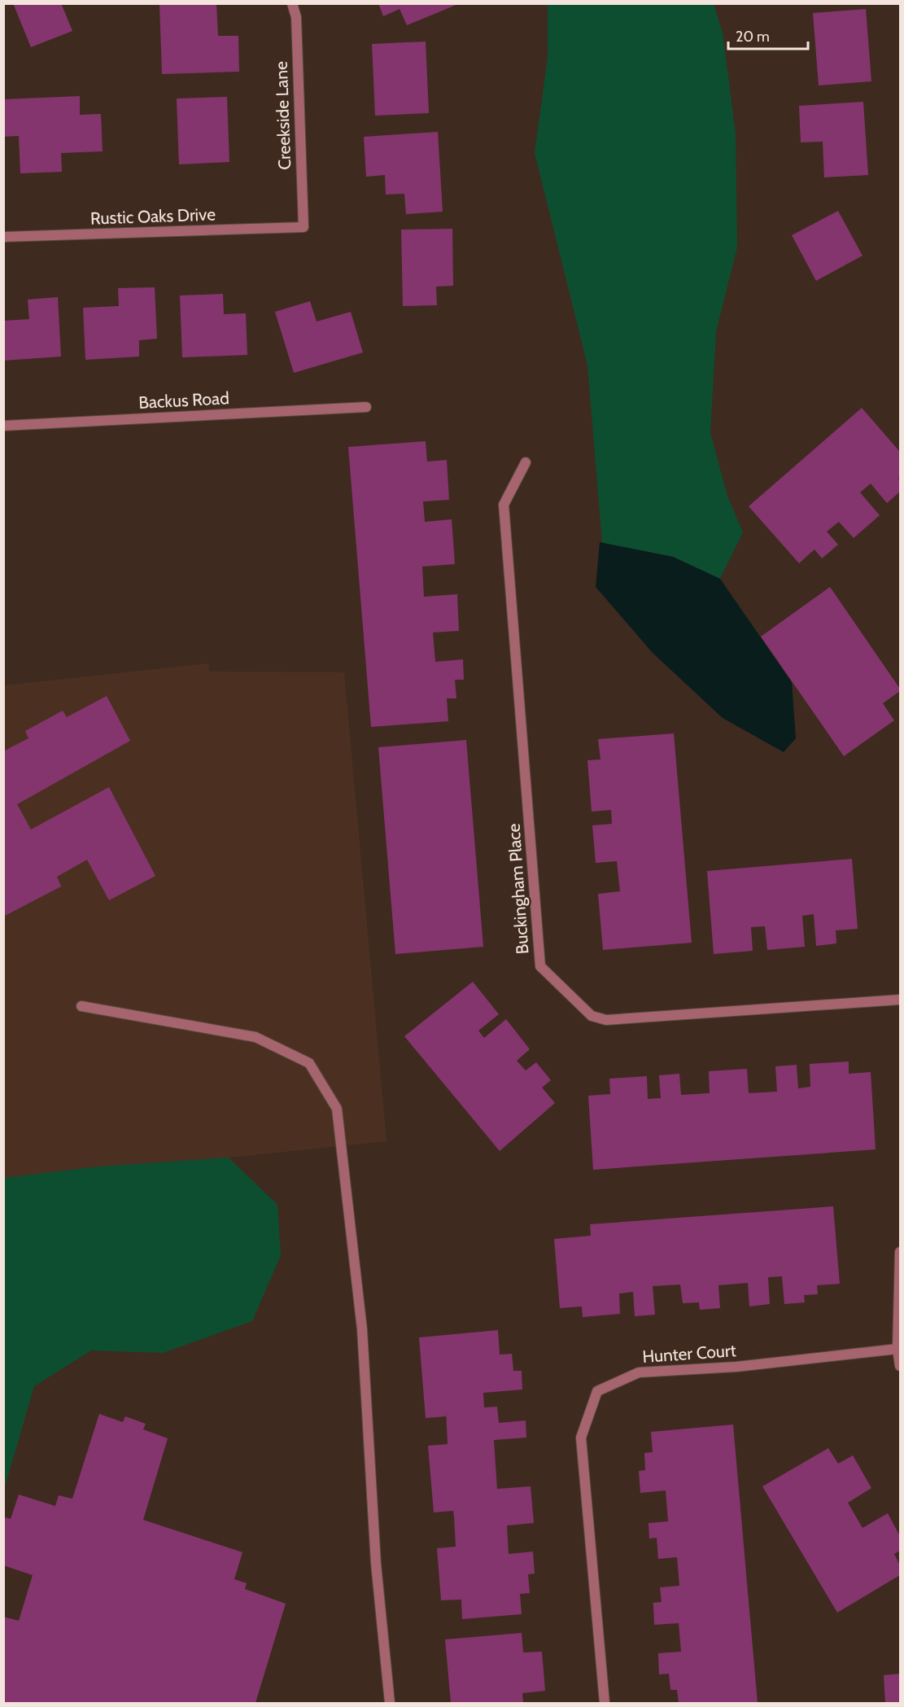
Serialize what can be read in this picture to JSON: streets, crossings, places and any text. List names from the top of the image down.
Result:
{
  "streets": {
    "street": [
      "Creekside Lane",
      "Rustic Oaks Drive",
      "Backus Road",
      "Buckingham Place",
      "Hunter Court"
    ]
  },
  "crossings": [
    ["Creekside Lane", "Rustic Oaks Drive"]
  ],
  "scale_bar": "20 m"
}
